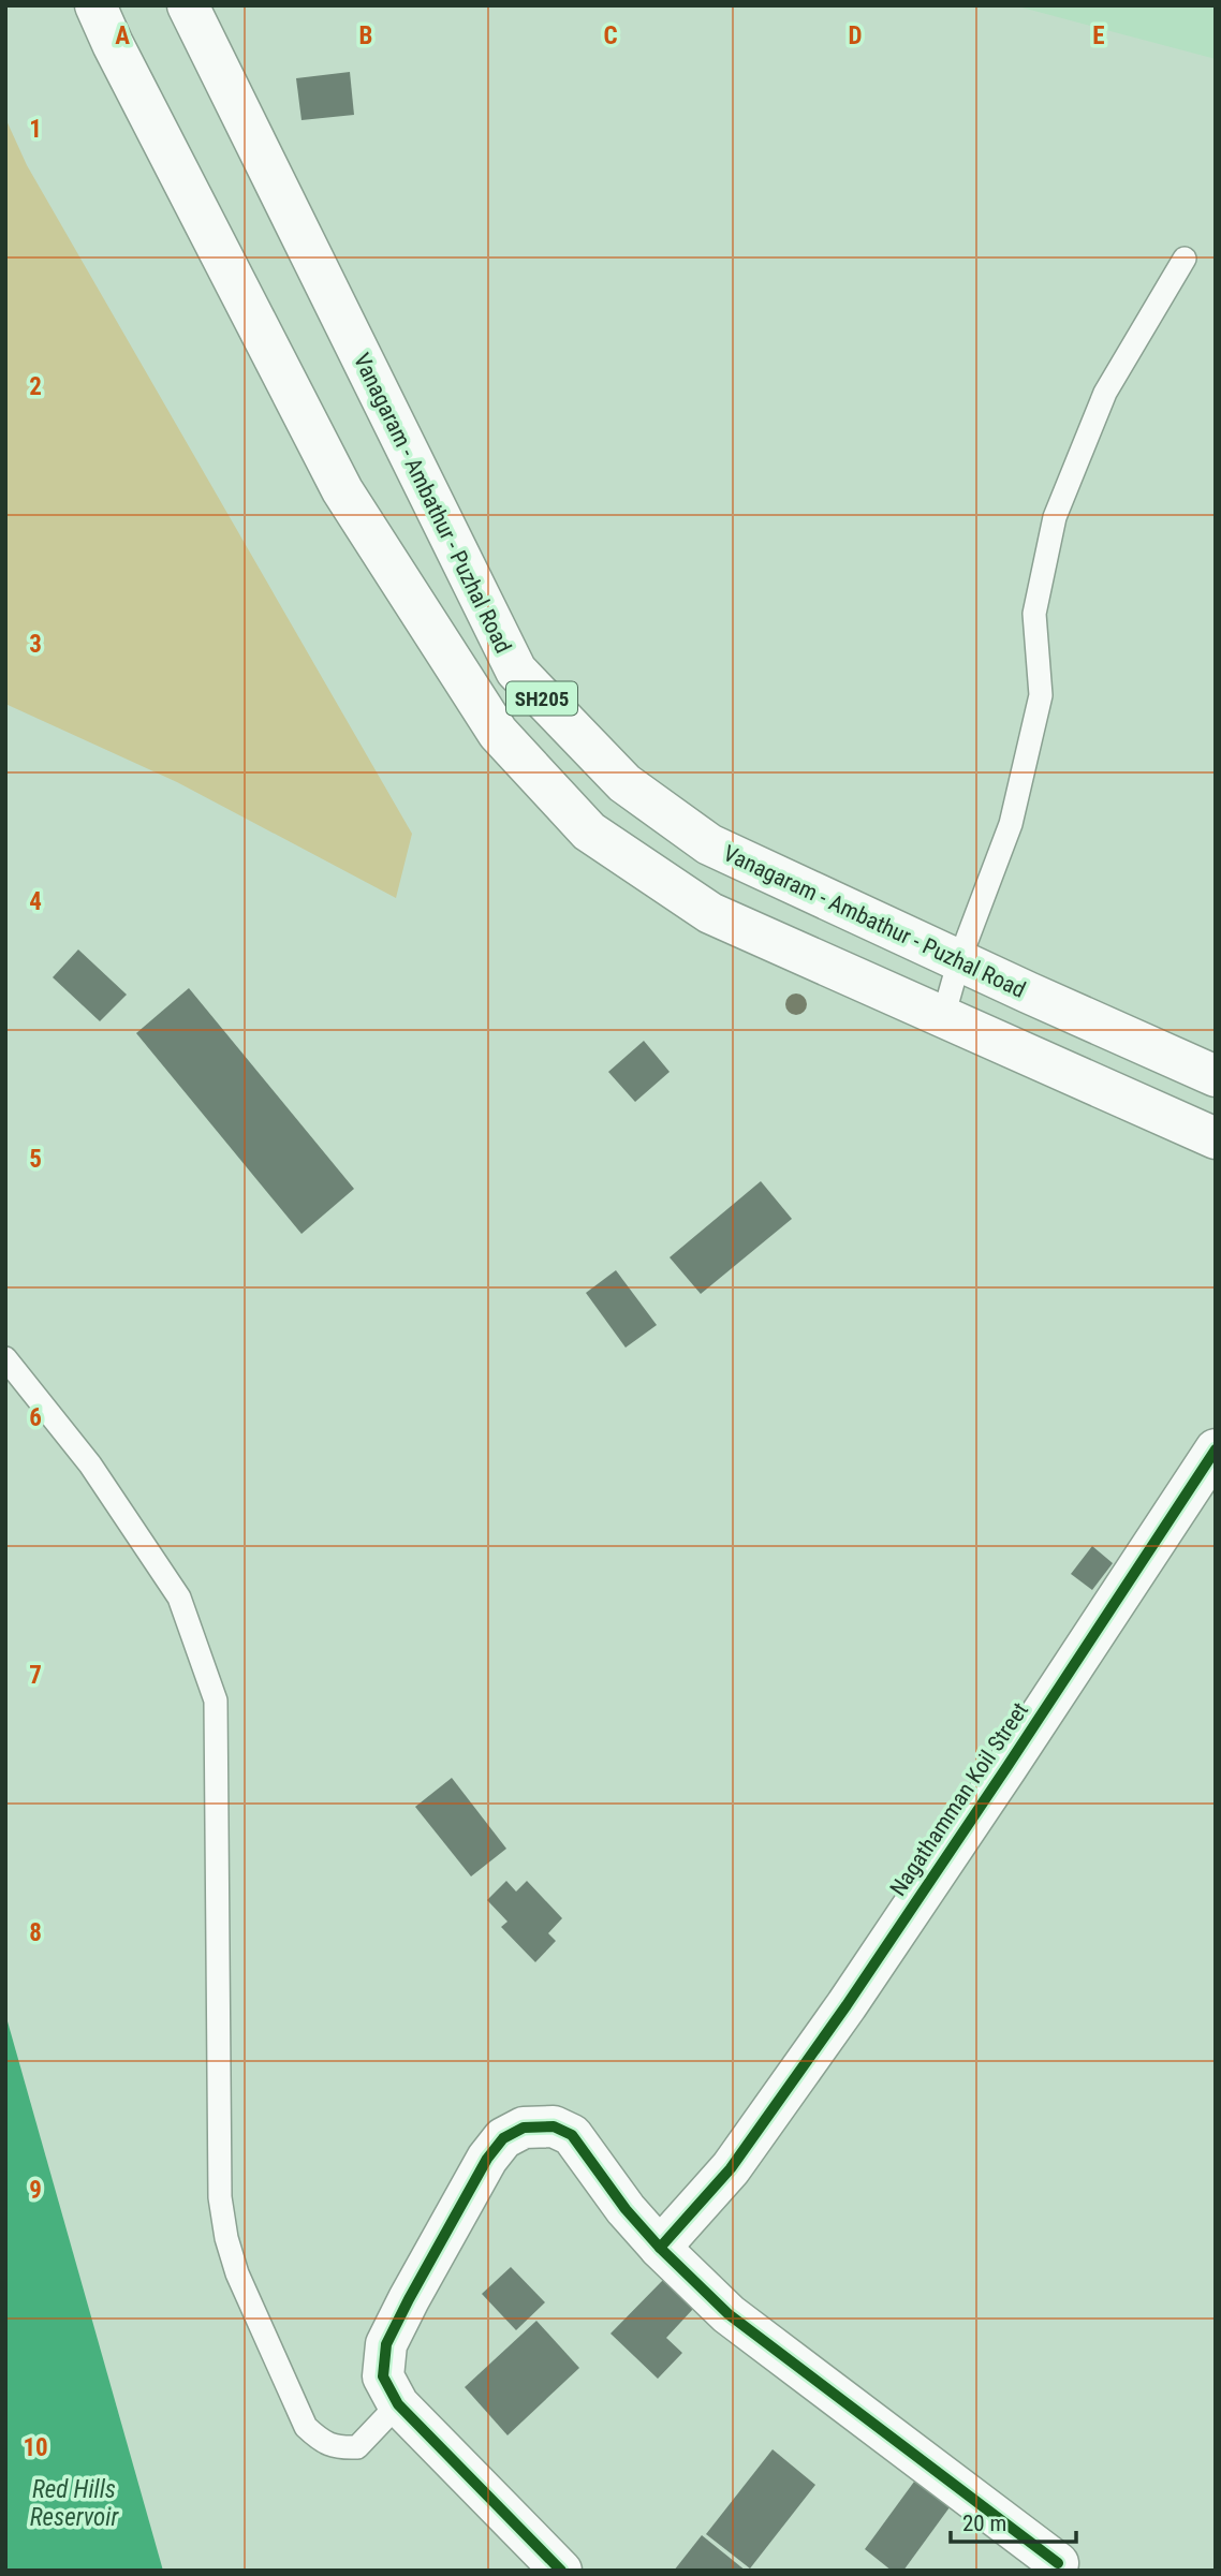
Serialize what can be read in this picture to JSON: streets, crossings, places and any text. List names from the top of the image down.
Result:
{
  "streets": {
    "main road": ["Vanagaram - Ambathur - Puzhal Road", "SH205", "Nagathamman Koil Street"]
  },
  "water": ["Red Hills Reservoir"],
  "scale_bar": "20 m",
  "grid": {
    "columns": [
      "A",
      "B",
      "C",
      "D",
      "E"
    ],
    "rows": [
      "1",
      "2",
      "3",
      "4",
      "5",
      "6",
      "7",
      "8",
      "9",
      "10"
    ]
  }
}
